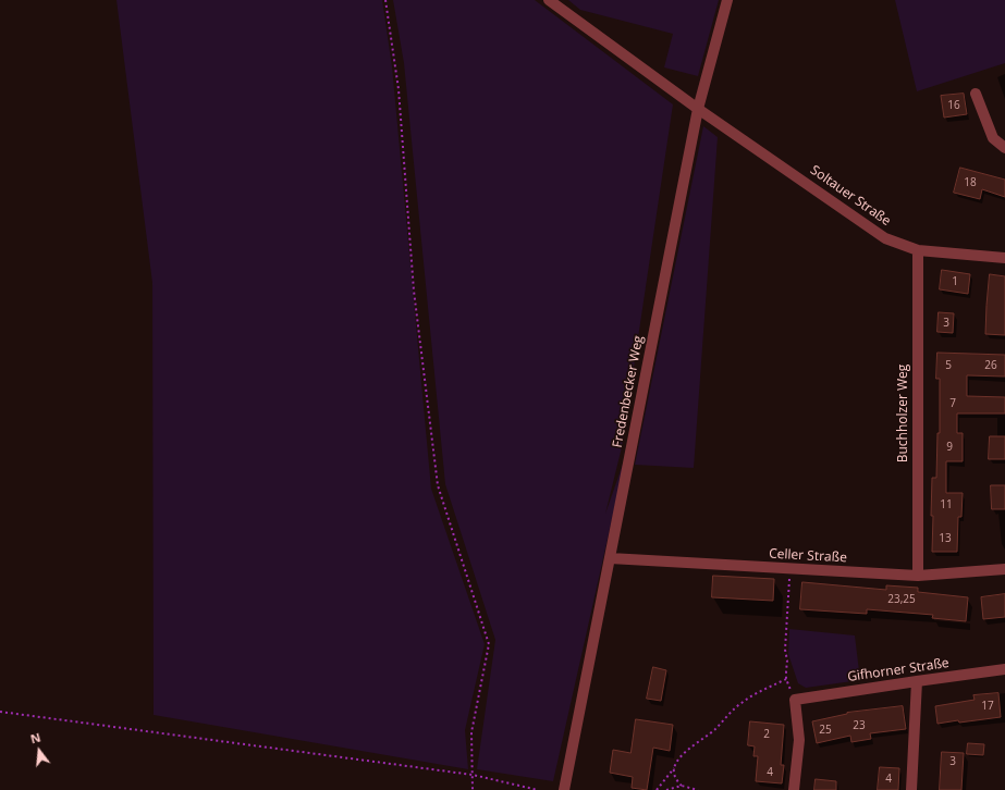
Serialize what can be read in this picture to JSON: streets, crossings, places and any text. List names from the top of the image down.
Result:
{
  "streets": {
    "street": [
      "Soltauer Straße",
      "Fredenbecker Weg",
      "Buchholzer Weg",
      "Celler Straße",
      "Gifhorner Straße"
    ]
  },
  "crossings": [
    ["Soltauer Straße", "Fredenbecker Weg"],
    ["Soltauer Straße", "Buchholzer Weg"],
    ["Fredenbecker Weg", "Celler Straße"],
    ["Buchholzer Weg", "Celler Straße"]
  ],
  "house_numbers": [
    "16",
    "18",
    "1",
    "3",
    "5",
    "26",
    "7",
    "9",
    "11",
    "13",
    "23,25",
    "17",
    "23",
    "25",
    "2",
    "3",
    "4",
    "4"
  ],
  "north": "top"
}
